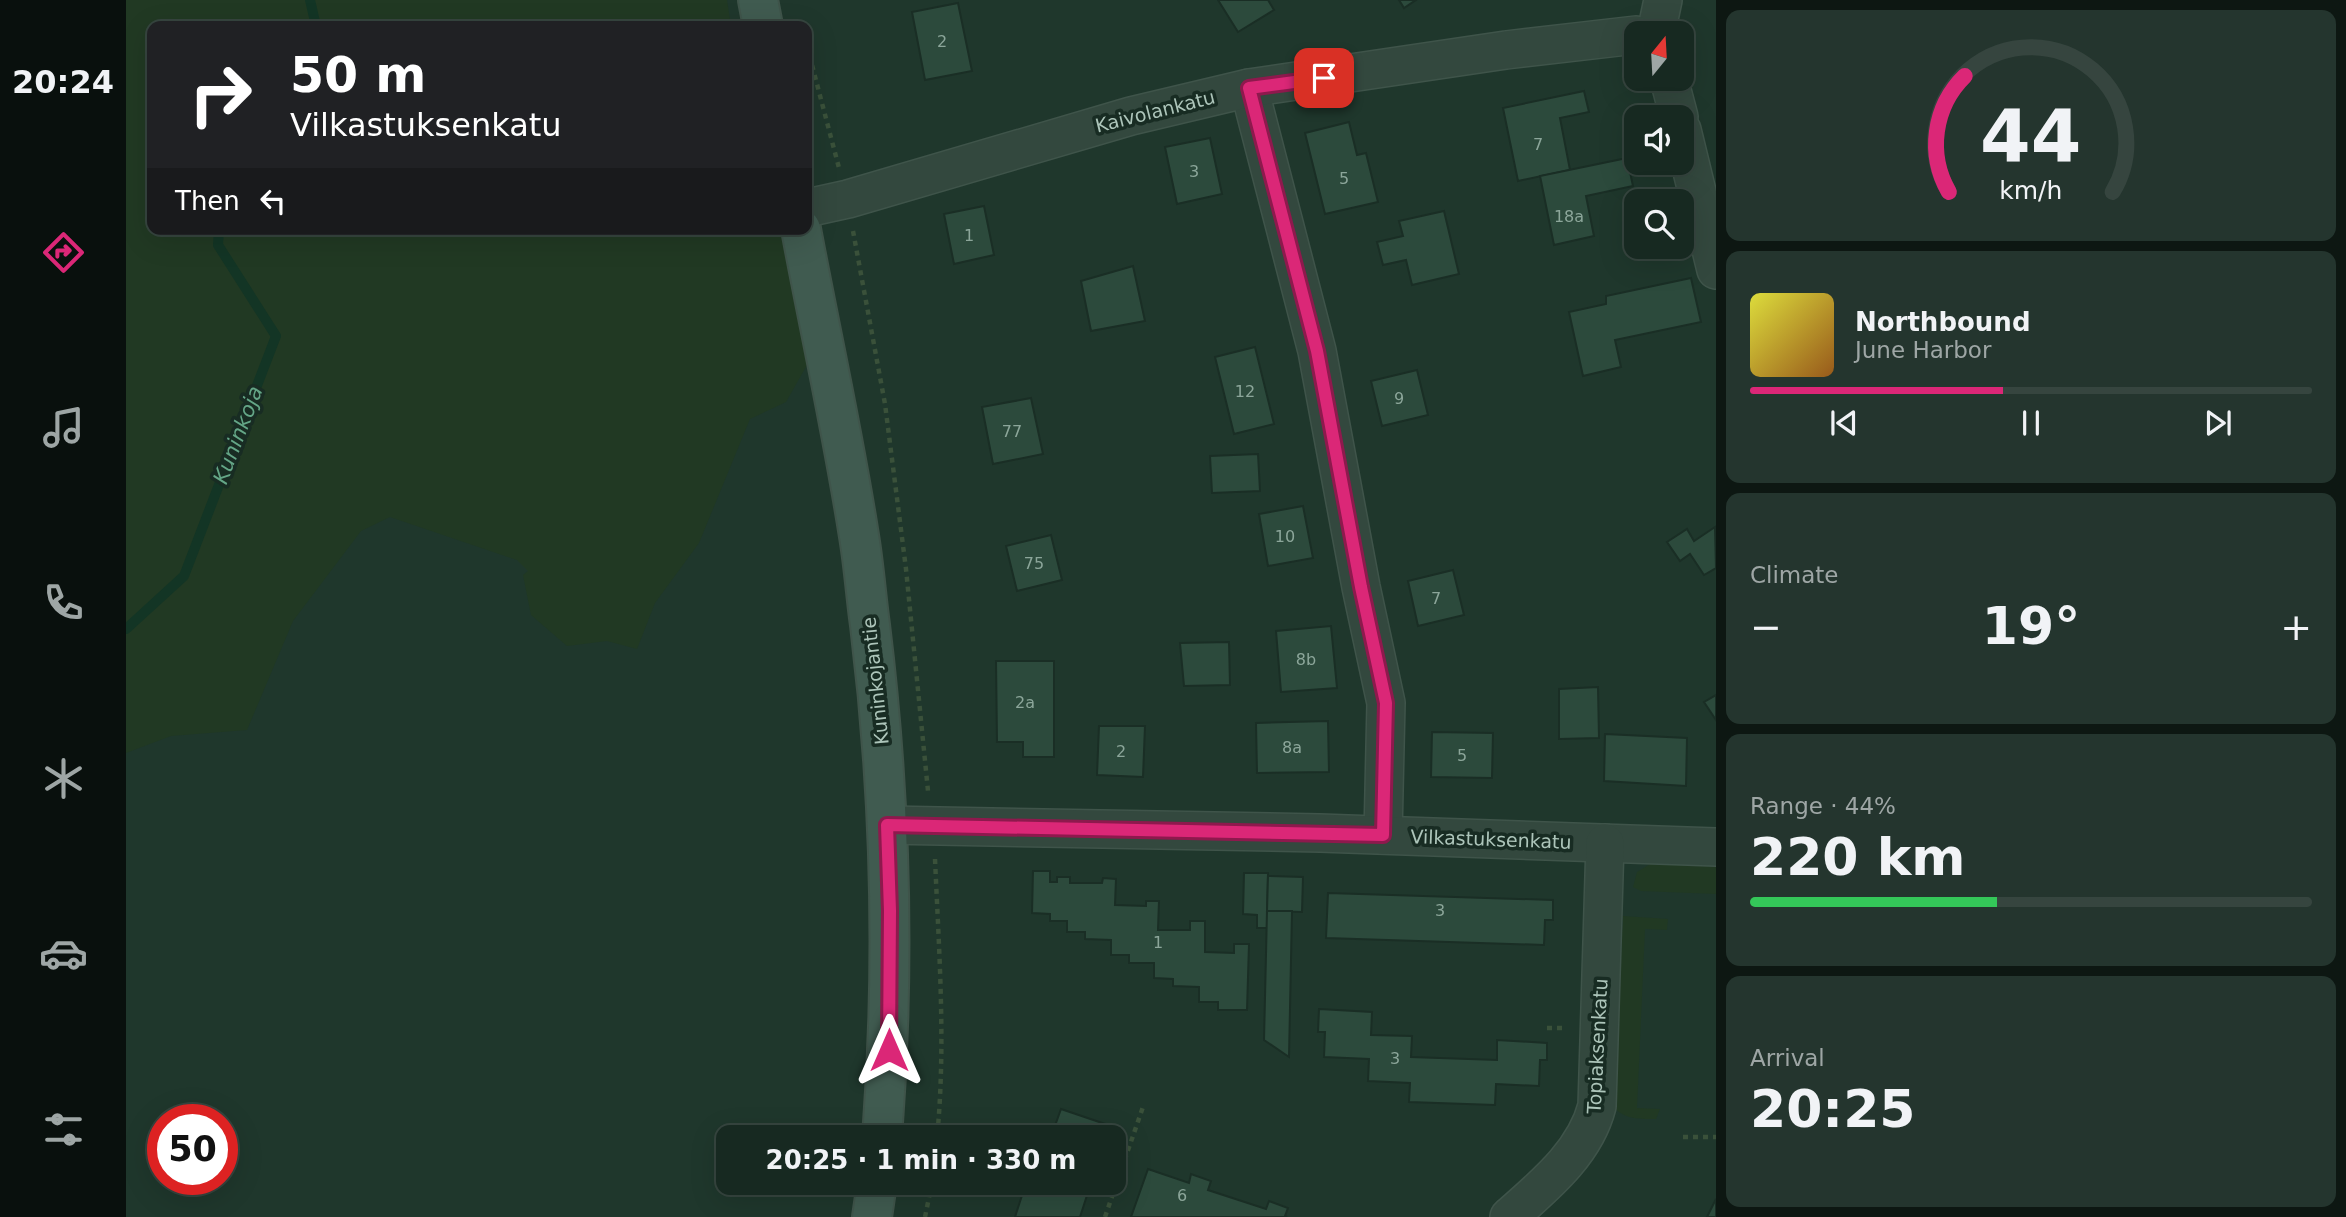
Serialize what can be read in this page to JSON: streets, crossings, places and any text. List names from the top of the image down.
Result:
{
  "streets": {
    "main road": ["Kuninkojantie"],
    "street": ["Kaivolankatu", "Vilkastuksenkatu", "Topiaksenkatu"]
  },
  "crossings": [
    ["Kuninkojantie", "Vilkastuksenkatu"],
    ["Vilkastuksenkatu", "Topiaksenkatu"]
  ],
  "water": ["Kuninkoja"],
  "house_numbers": [
    "2",
    "7",
    "3",
    "5",
    "18a",
    "1",
    "12",
    "9",
    "77",
    "10",
    "75",
    "7",
    "8b",
    "2a",
    "8a",
    "2",
    "5",
    "3",
    "1",
    "3",
    "6"
  ],
  "north": "top",
  "page": {
    "tabs": "20:24",
    "turn": ["50 m", "Vilkastuksenkatu"],
    "then": "Then",
    "song": ["Northbound", "June Harbor"],
    "tile": [
      "Climate",
      ["Range · 44%", "220 km"],
      ["Arrival", "20:25"]
    ],
    "heat": ["−", "19°", "+"],
    "limit": "50",
    "trip": "20:25 · 1 min · 330 m",
    "gauge": ["44", "km/h"]
  }
}
